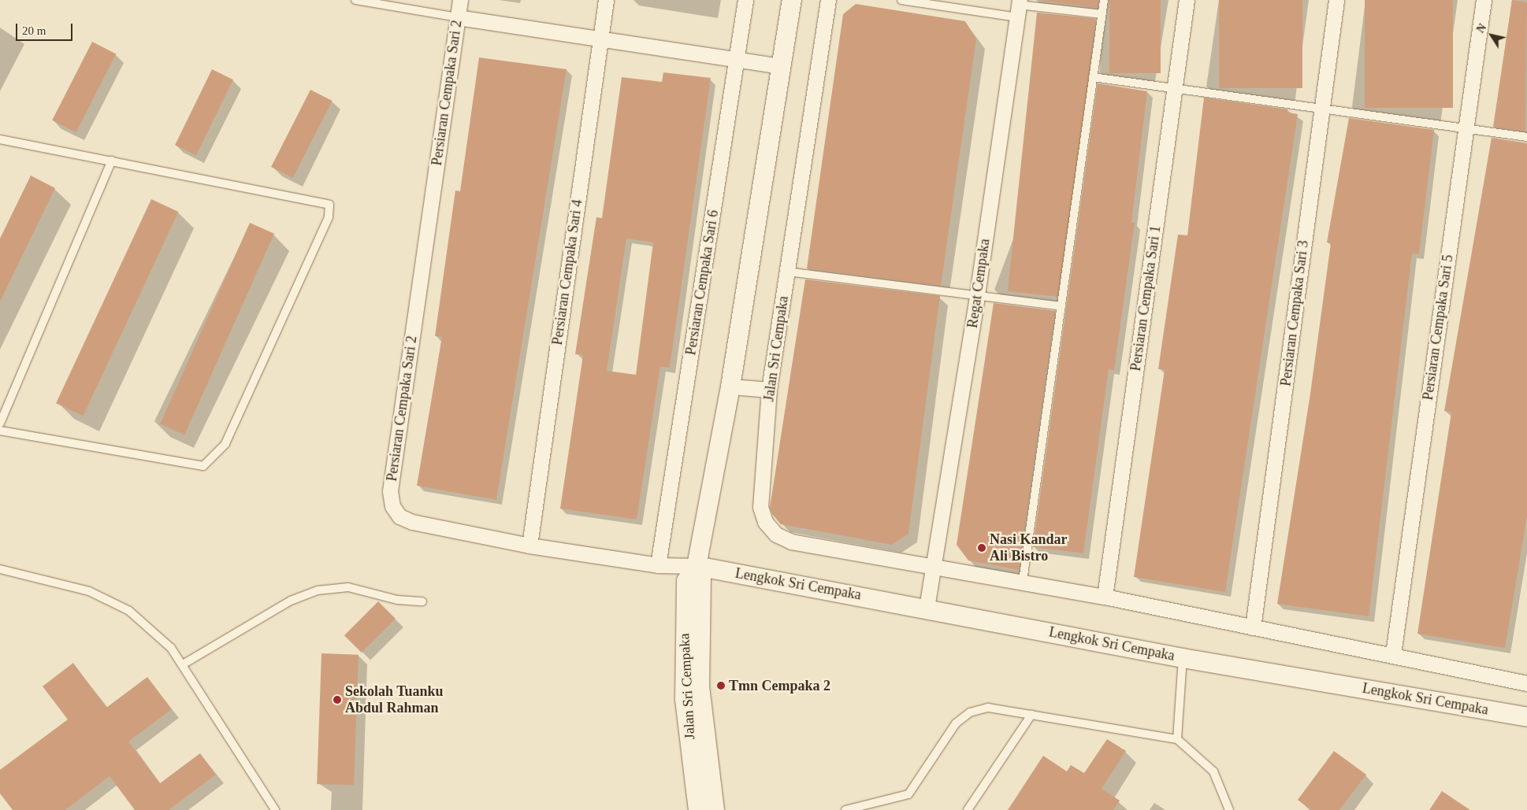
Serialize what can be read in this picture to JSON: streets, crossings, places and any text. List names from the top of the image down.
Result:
{
  "streets": {
    "street": [
      "Persiaran Cempaka Sari 2",
      "Persiaran Cempaka Sari 4",
      "Persiaran Cempaka Sari 6",
      "Regat Cempaka",
      "Persiaran Cempaka Sari 1",
      "Persiaran Cempaka Sari 3",
      "Persiaran Cempaka Sari 5",
      "Jalan Sri Cempaka",
      "Lengkok Sri Cempaka"
    ]
  },
  "crossings": [
    ["Persiaran Cempaka Sari 2", "Persiaran Cempaka Sari 4"],
    ["Persiaran Cempaka Sari 2", "Persiaran Cempaka Sari 6"],
    ["Persiaran Cempaka Sari 2", "Jalan Sri Cempaka"],
    ["Persiaran Cempaka Sari 2", "Lengkok Sri Cempaka"],
    ["Regat Cempaka", "Jalan Sri Cempaka"],
    ["Regat Cempaka", "Lengkok Sri Cempaka"],
    ["Persiaran Cempaka Sari 1", "Jalan Sri Cempaka"],
    ["Persiaran Cempaka Sari 3", "Jalan Sri Cempaka"],
    ["Persiaran Cempaka Sari 5", "Jalan Sri Cempaka"],
    ["Jalan Sri Cempaka", "Lengkok Sri Cempaka"]
  ],
  "places": ["Nasi Kandar Ali Bistro", "Tmn Cempaka 2", "Sekolah Tuanku Abdul Rahman"],
  "scale_bar": "20 m",
  "north": "top left"
}
